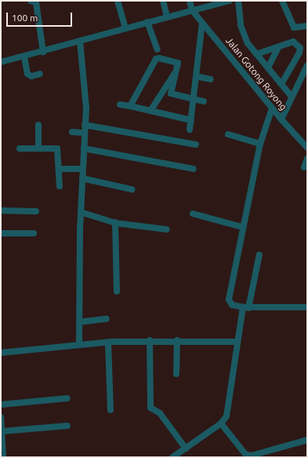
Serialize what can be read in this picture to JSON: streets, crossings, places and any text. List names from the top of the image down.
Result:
{
  "streets": {
    "street": ["Jalan Gotong Royong"]
  },
  "scale_bar": "100 m"
}
